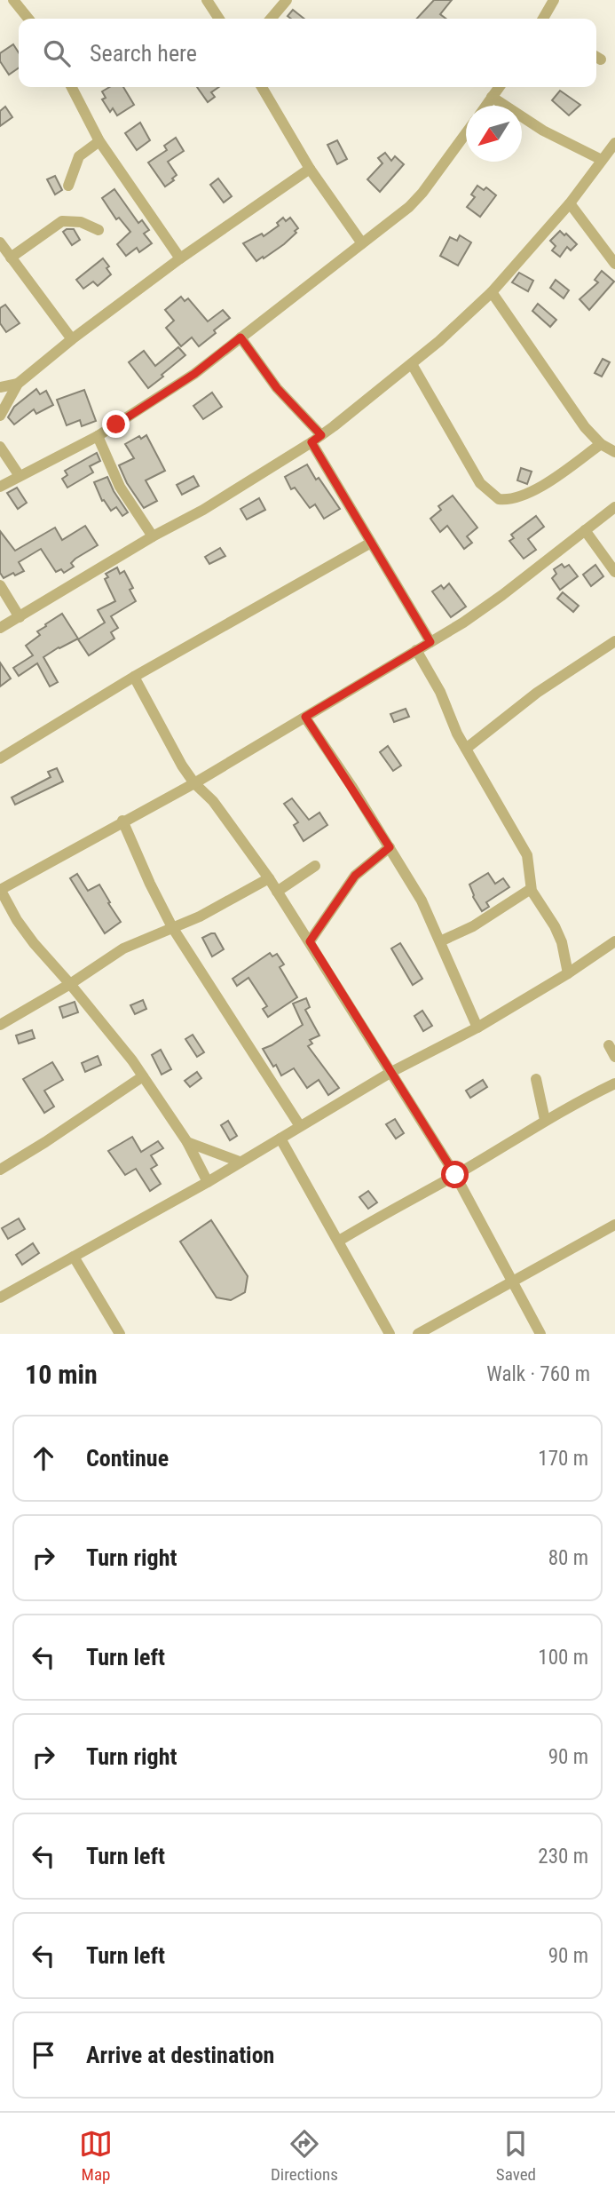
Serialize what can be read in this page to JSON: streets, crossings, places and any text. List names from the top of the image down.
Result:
{
  "north": "bottom left",
  "page": {
    "search": "Search here",
    "heading": ["10 min", "Walk · 760 m"],
    "list": [
      ["Continue", "170 m"],
      ["Turn right", "80 m"],
      ["Turn left", "100 m"],
      ["Turn right", "90 m"],
      ["Turn left", "230 m"],
      ["Turn left", "90 m"],
      "Arrive at destination"
    ],
    "nav": ["Map", "Directions", "Saved"]
  }
}
